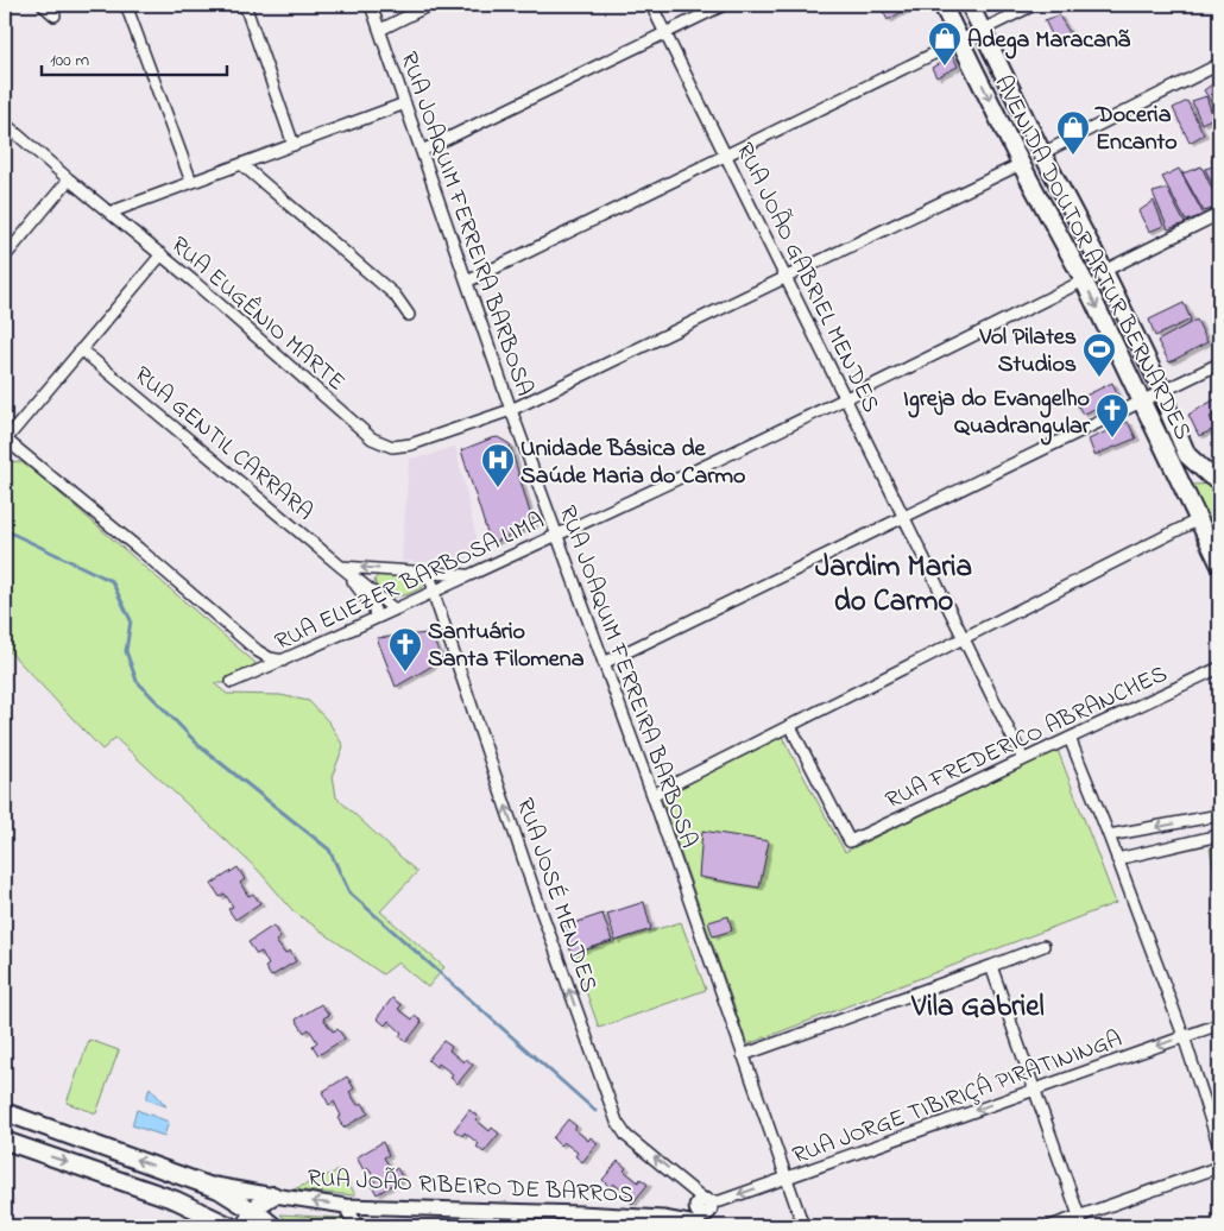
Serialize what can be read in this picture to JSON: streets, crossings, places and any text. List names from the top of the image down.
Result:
{
  "streets": {
    "main road": ["AVENIDA DOUTOR ARTUR BERNARDES", "RUA JOÃO RIBEIRO DE BARROS"],
    "street": [
      "RUA JOAQUIM FERREIRA BARBOSA",
      "RUA JOÃO GABRIEL MENDES",
      "RUA EUGÊNIO MARTE",
      "RUA GENTIL CARRARA",
      "RUA ELIEZER BARBOSA LIMA",
      "RUA FREDERICO ABRANCHES",
      "RUA JOSÉ MENDES",
      "RUA JORGE TIBIRIÇÁ PIRATININGA"
    ]
  },
  "crossings": [
    ["RUA JOAQUIM FERREIRA BARBOSA", "RUA EUGÊNIO MARTE"],
    ["RUA JOAQUIM FERREIRA BARBOSA", "RUA ELIEZER BARBOSA LIMA"],
    ["RUA JOAQUIM FERREIRA BARBOSA", "RUA JORGE TIBIRIÇÁ PIRATININGA"],
    ["AVENIDA DOUTOR ARTUR BERNARDES", "RUA EUGÊNIO MARTE"],
    ["AVENIDA DOUTOR ARTUR BERNARDES", "RUA ELIEZER BARBOSA LIMA"],
    ["RUA JOÃO GABRIEL MENDES", "RUA EUGÊNIO MARTE"],
    ["RUA JOÃO GABRIEL MENDES", "RUA ELIEZER BARBOSA LIMA"],
    ["RUA JOÃO GABRIEL MENDES", "RUA FREDERICO ABRANCHES"],
    ["RUA GENTIL CARRARA", "RUA ELIEZER BARBOSA LIMA"],
    ["RUA ELIEZER BARBOSA LIMA", "RUA JOSÉ MENDES"],
    ["RUA JOSÉ MENDES", "RUA JORGE TIBIRIÇÁ PIRATININGA"],
    ["RUA JOSÉ MENDES", "RUA JOÃO RIBEIRO DE BARROS"],
    ["RUA JORGE TIBIRIÇÁ PIRATININGA", "RUA JOÃO RIBEIRO DE BARROS"]
  ],
  "one_way": ["RUA JOSÉ MENDES", "RUA JORGE TIBIRIÇÁ PIRATININGA", "RUA JOÃO RIBEIRO DE BARROS"],
  "districts": ["Jardim Maria do Carmo", "Vila Gabriel"],
  "places": {
    "shop": ["Adega Maracanã", "Doceria Encanto"],
    "sports": ["Vol Pilates Studios"],
    "church": ["Igreja do Evangelho Quadrangular", "Santuário Santa Filomena"],
    "hospital": ["Unidade Básica de Saúde Maria do Carmo"]
  },
  "scale_bar": "100 m"
}
